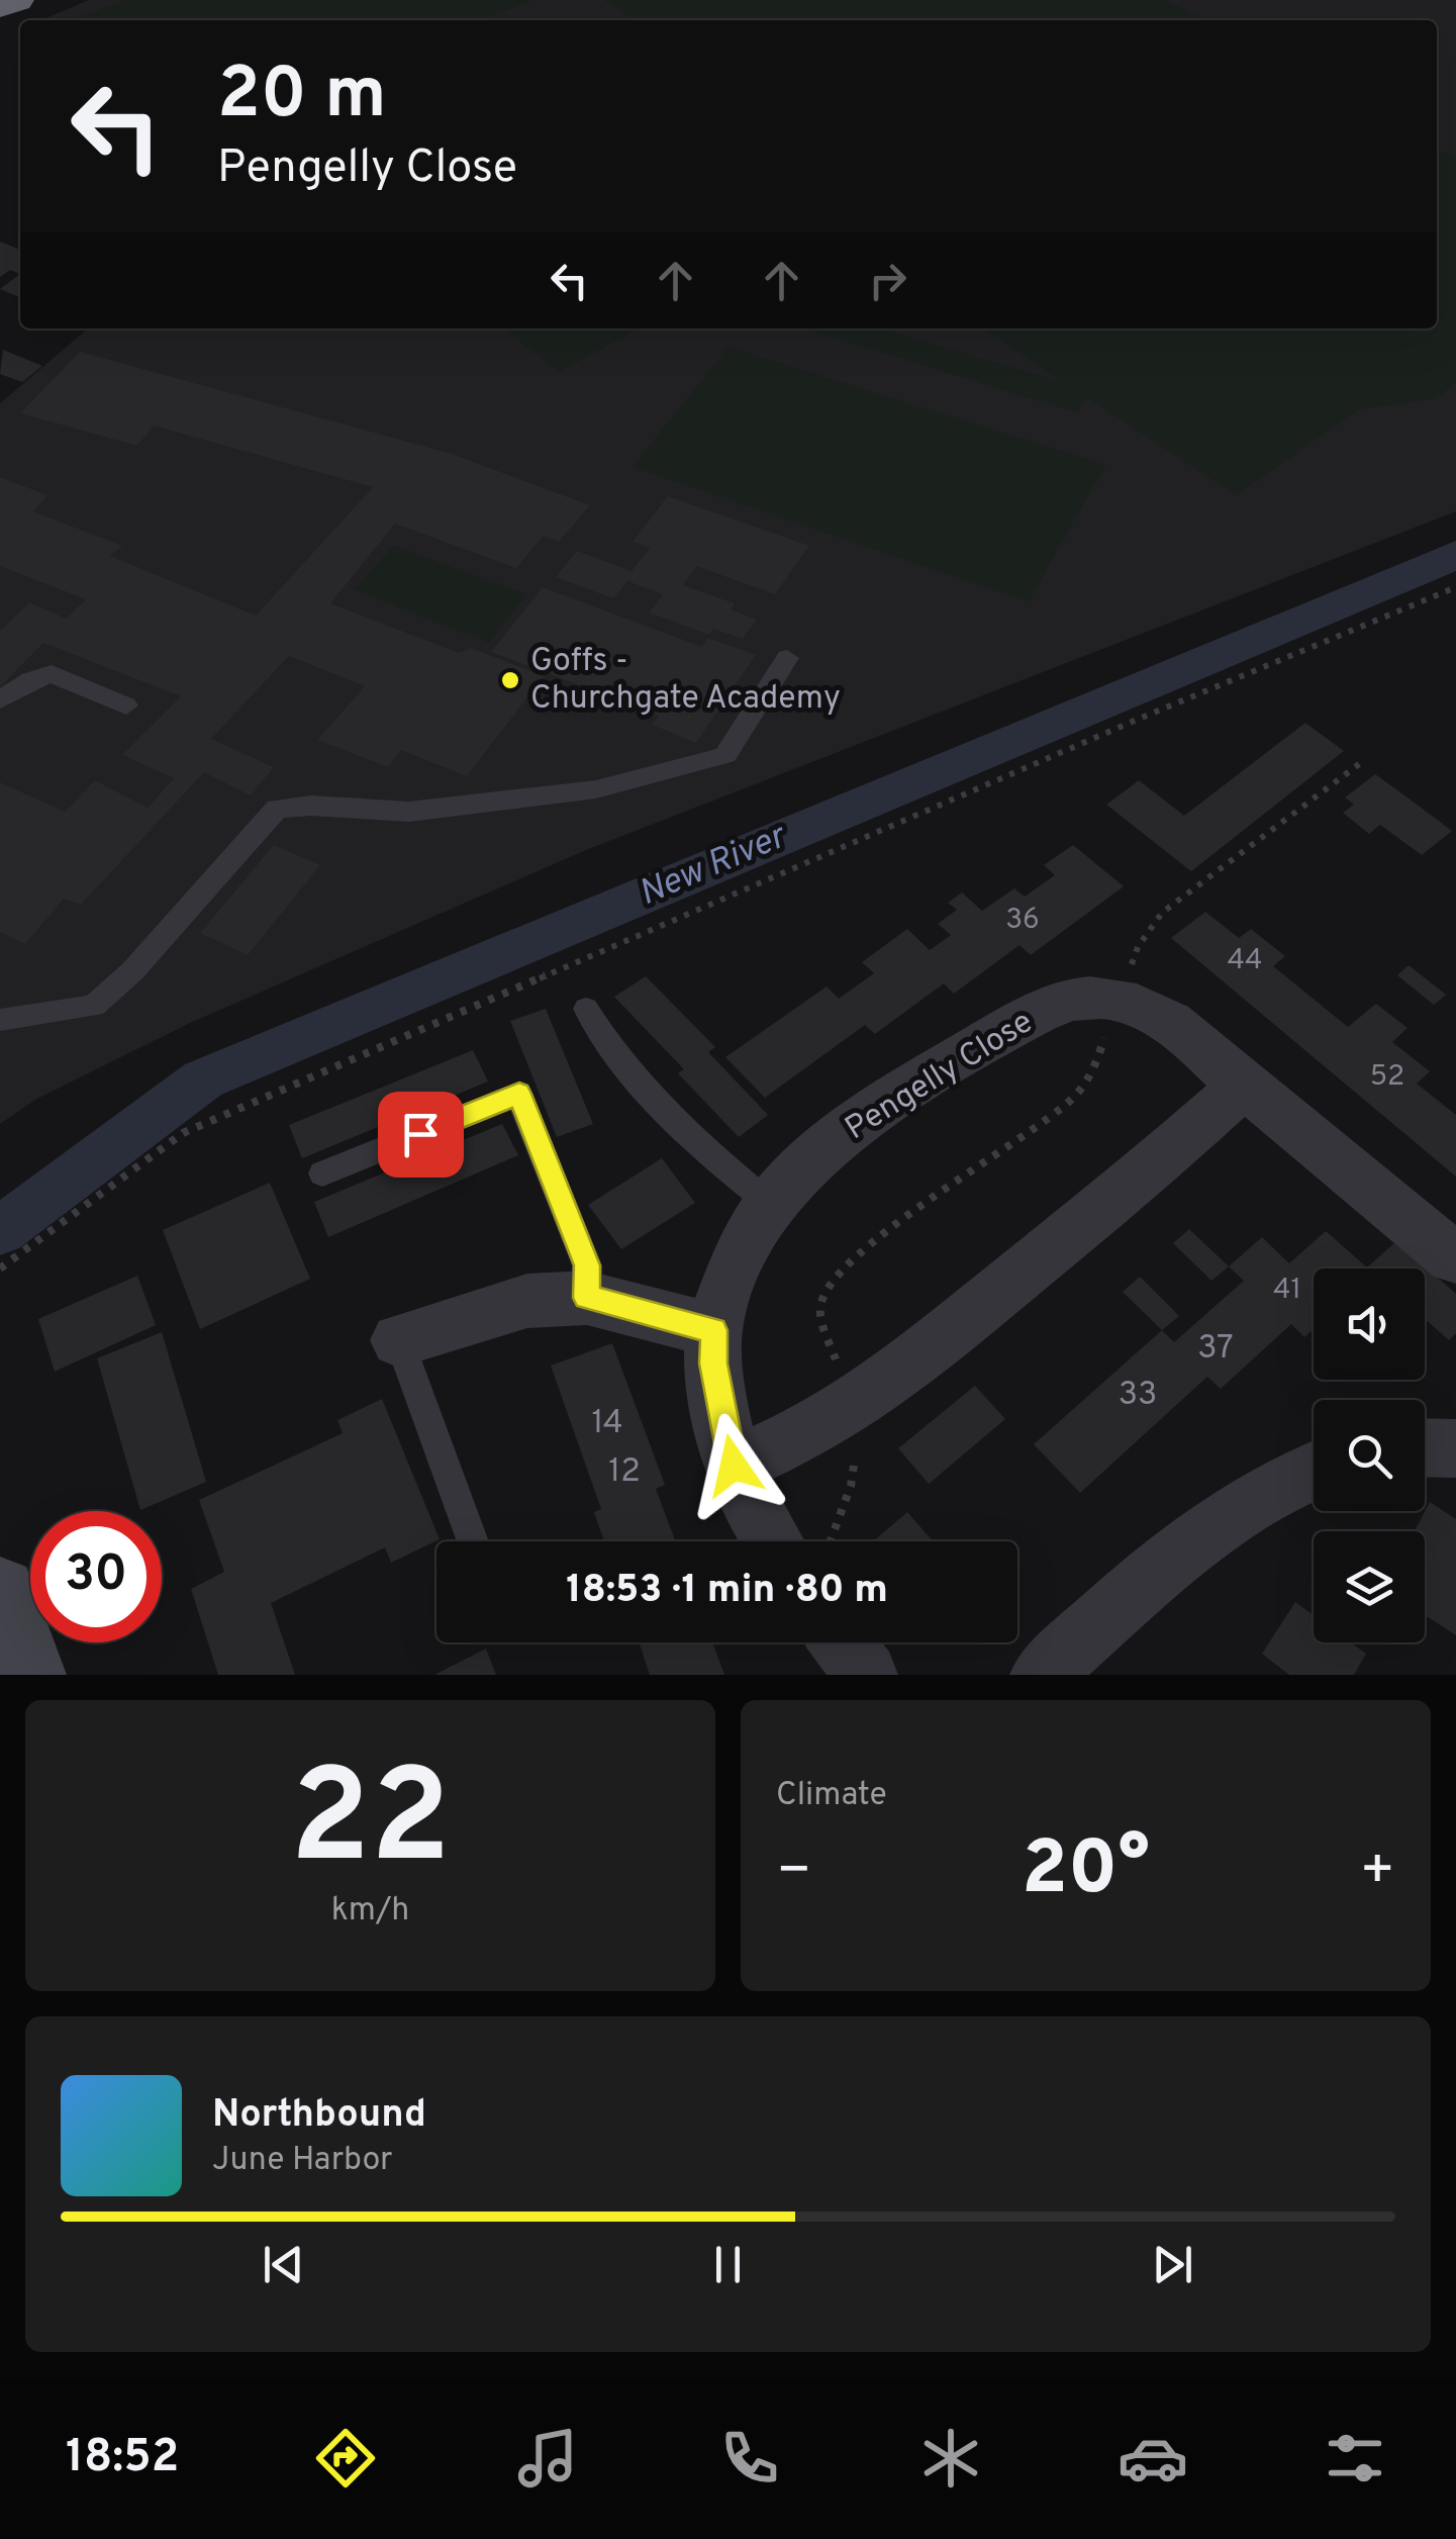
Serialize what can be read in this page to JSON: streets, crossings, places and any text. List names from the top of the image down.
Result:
{
  "streets": {
    "street": ["Pengelly Close"]
  },
  "water": ["New River"],
  "places": ["Goffs - Churchgate Academy"],
  "house_numbers": [
    "36",
    "44",
    "52",
    "41",
    "37",
    "33",
    "14",
    "12"
  ],
  "page": {
    "turn": ["20 m", "Pengelly Close"],
    "limit": "30",
    "trip": "18:53 · 1 min · 80 m",
    "tile": [
      ["22", "km/h"],
      "Climate"
    ],
    "heat": ["−", "20°", "+"],
    "song": ["Northbound", "June Harbor"],
    "tabs": "18:52"
  }
}
